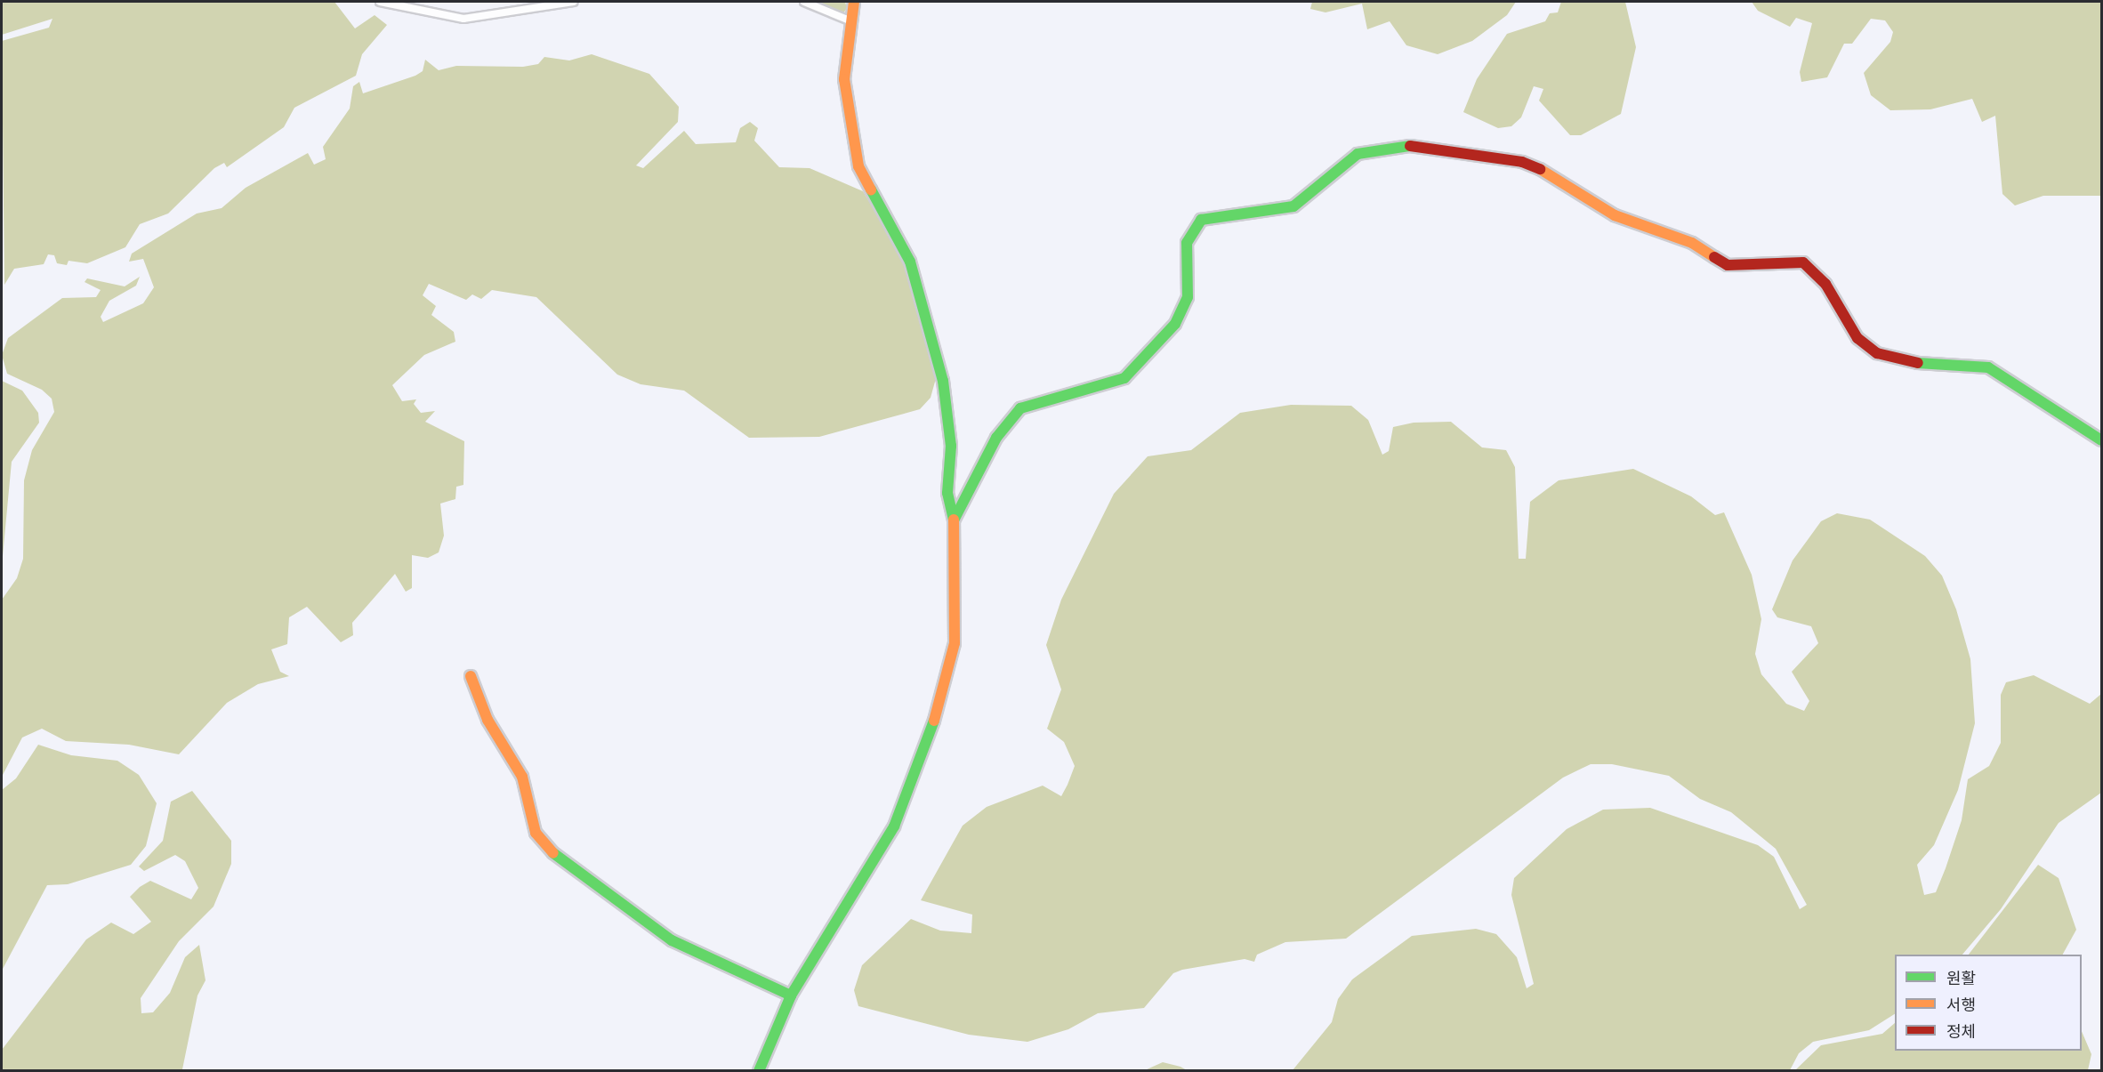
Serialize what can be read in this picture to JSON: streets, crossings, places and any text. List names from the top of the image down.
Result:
{
  "legend": ["원활", "서행", "정체"]
}
